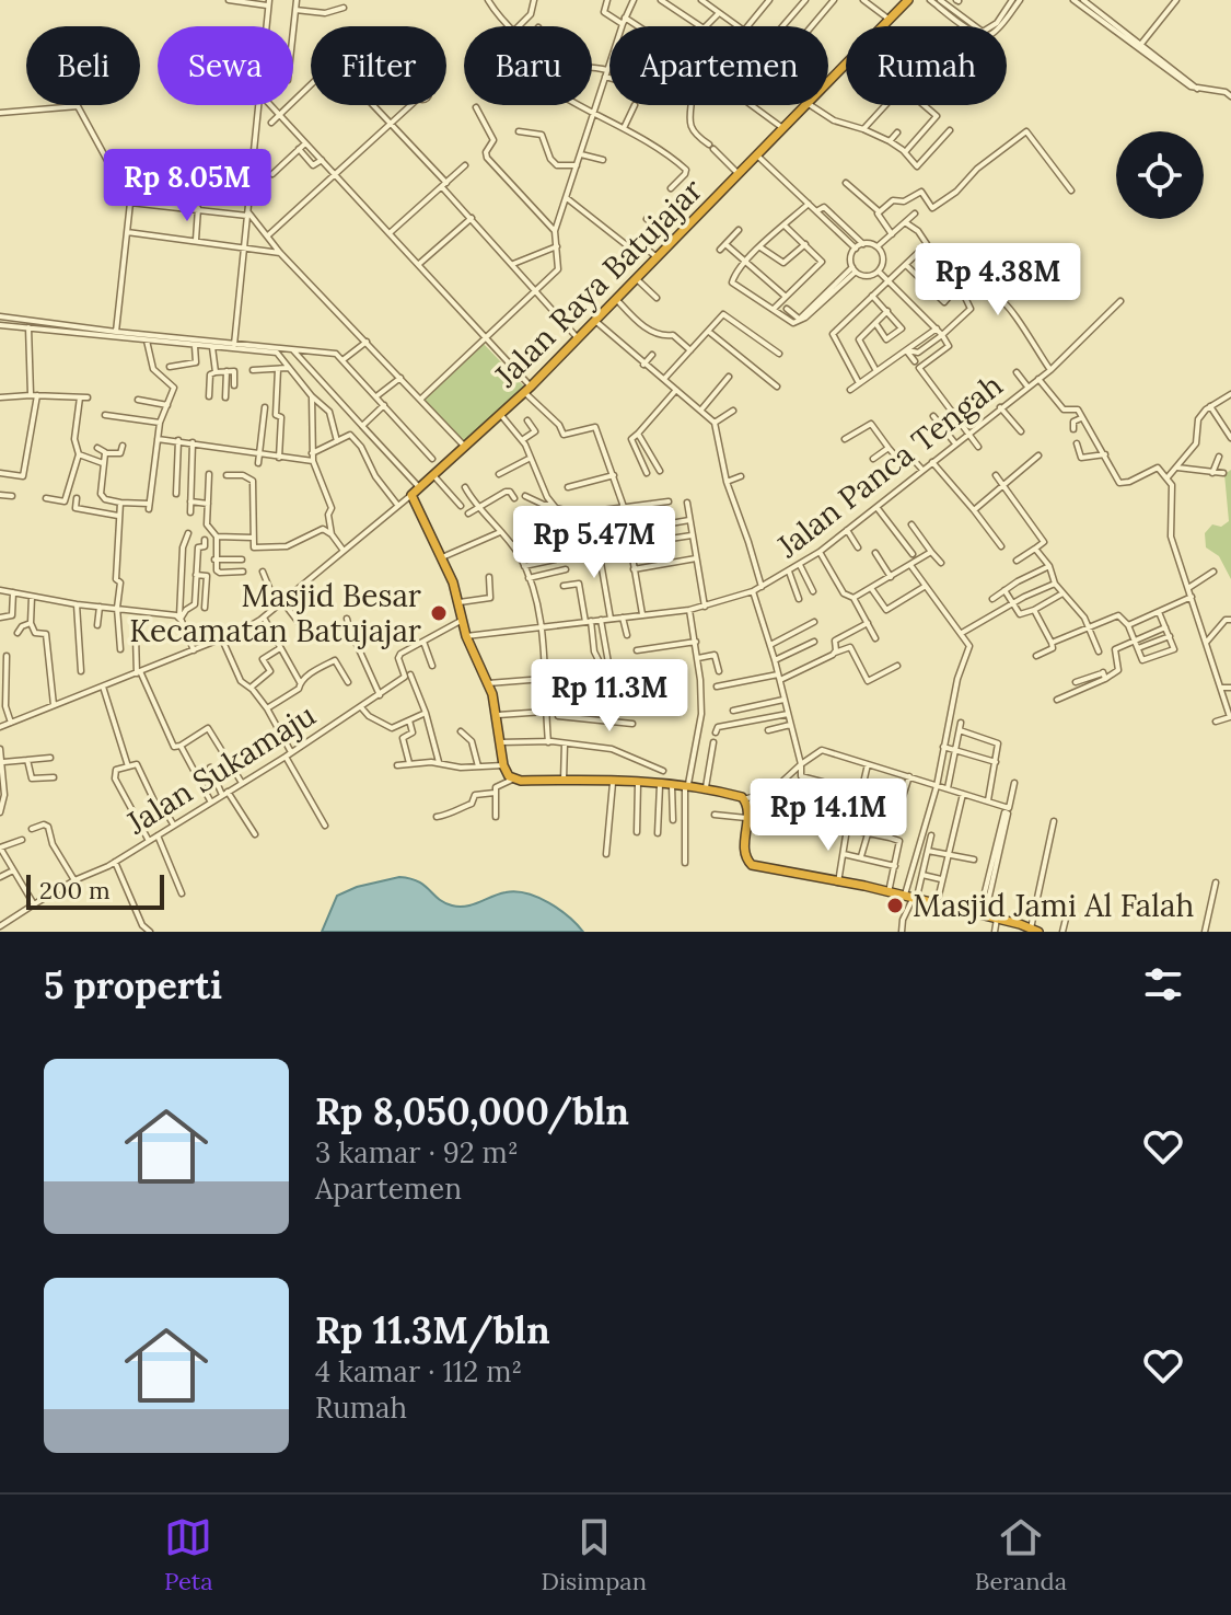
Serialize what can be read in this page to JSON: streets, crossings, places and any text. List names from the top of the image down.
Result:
{
  "streets": {
    "highway": ["Jalan Raya Batujajar"],
    "street": ["Jalan Panca Tengah", "Jalan Sukamaju"]
  },
  "places": ["Masjid Besar Kecamatan Batujajar", "Masjid Jami Al Falah"],
  "scale_bar": "200 m",
  "page": {
    "chip": [
      "Beli",
      "Sewa",
      "Filter",
      "Baru",
      "Apartemen",
      "Rumah"
    ],
    "price": [
      "Rp 8.05M",
      "Rp 4.38M",
      "Rp 5.47M",
      "Rp 11.3M",
      "Rp 14.1M"
    ],
    "scale": "200 m",
    "heading": "5 properti",
    "list": [
      {
        "name": "Rp 8,050,000/bln",
        "note": "3 kamar · 92 m² · Apartemen"
      },
      {
        "name": "Rp 11.3M/bln",
        "note": "4 kamar · 112 m² · Rumah"
      }
    ],
    "tabs": ["Peta", "Disimpan", "Beranda"]
  }
}
